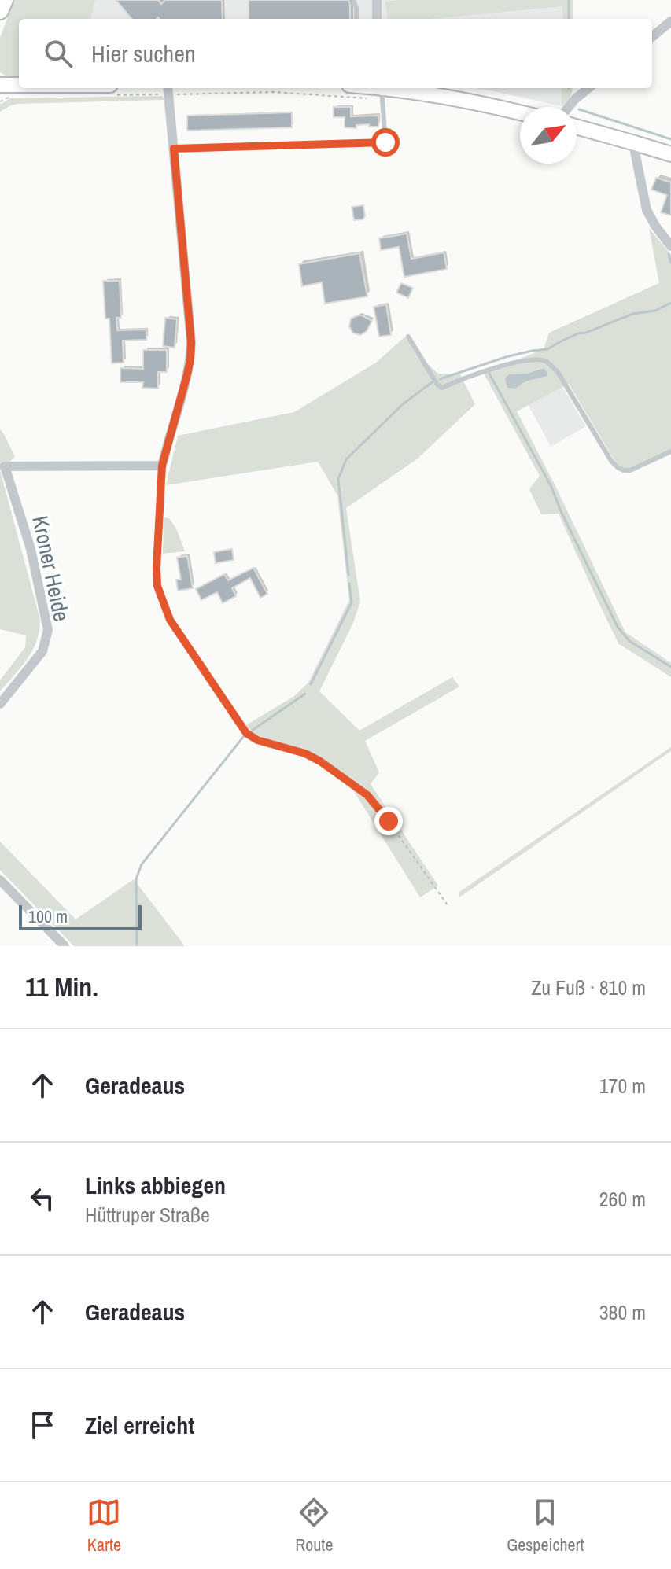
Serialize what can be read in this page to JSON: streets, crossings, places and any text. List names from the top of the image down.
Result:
{
  "streets": {
    "street": ["Kroner Heide"]
  },
  "scale_bar": "100 m",
  "north": "top right",
  "page": {
    "search": "Hier suchen",
    "scale": "100 m",
    "heading": ["11 Min.", "Zu Fuß · 810 m"],
    "list": [
      ["Geradeaus", "170 m"],
      ["Links abbiegen", "Hüttruper Straße", "260 m"],
      ["Geradeaus", "380 m"],
      "Ziel erreicht"
    ],
    "nav": ["Karte", "Route", "Gespeichert"]
  }
}
